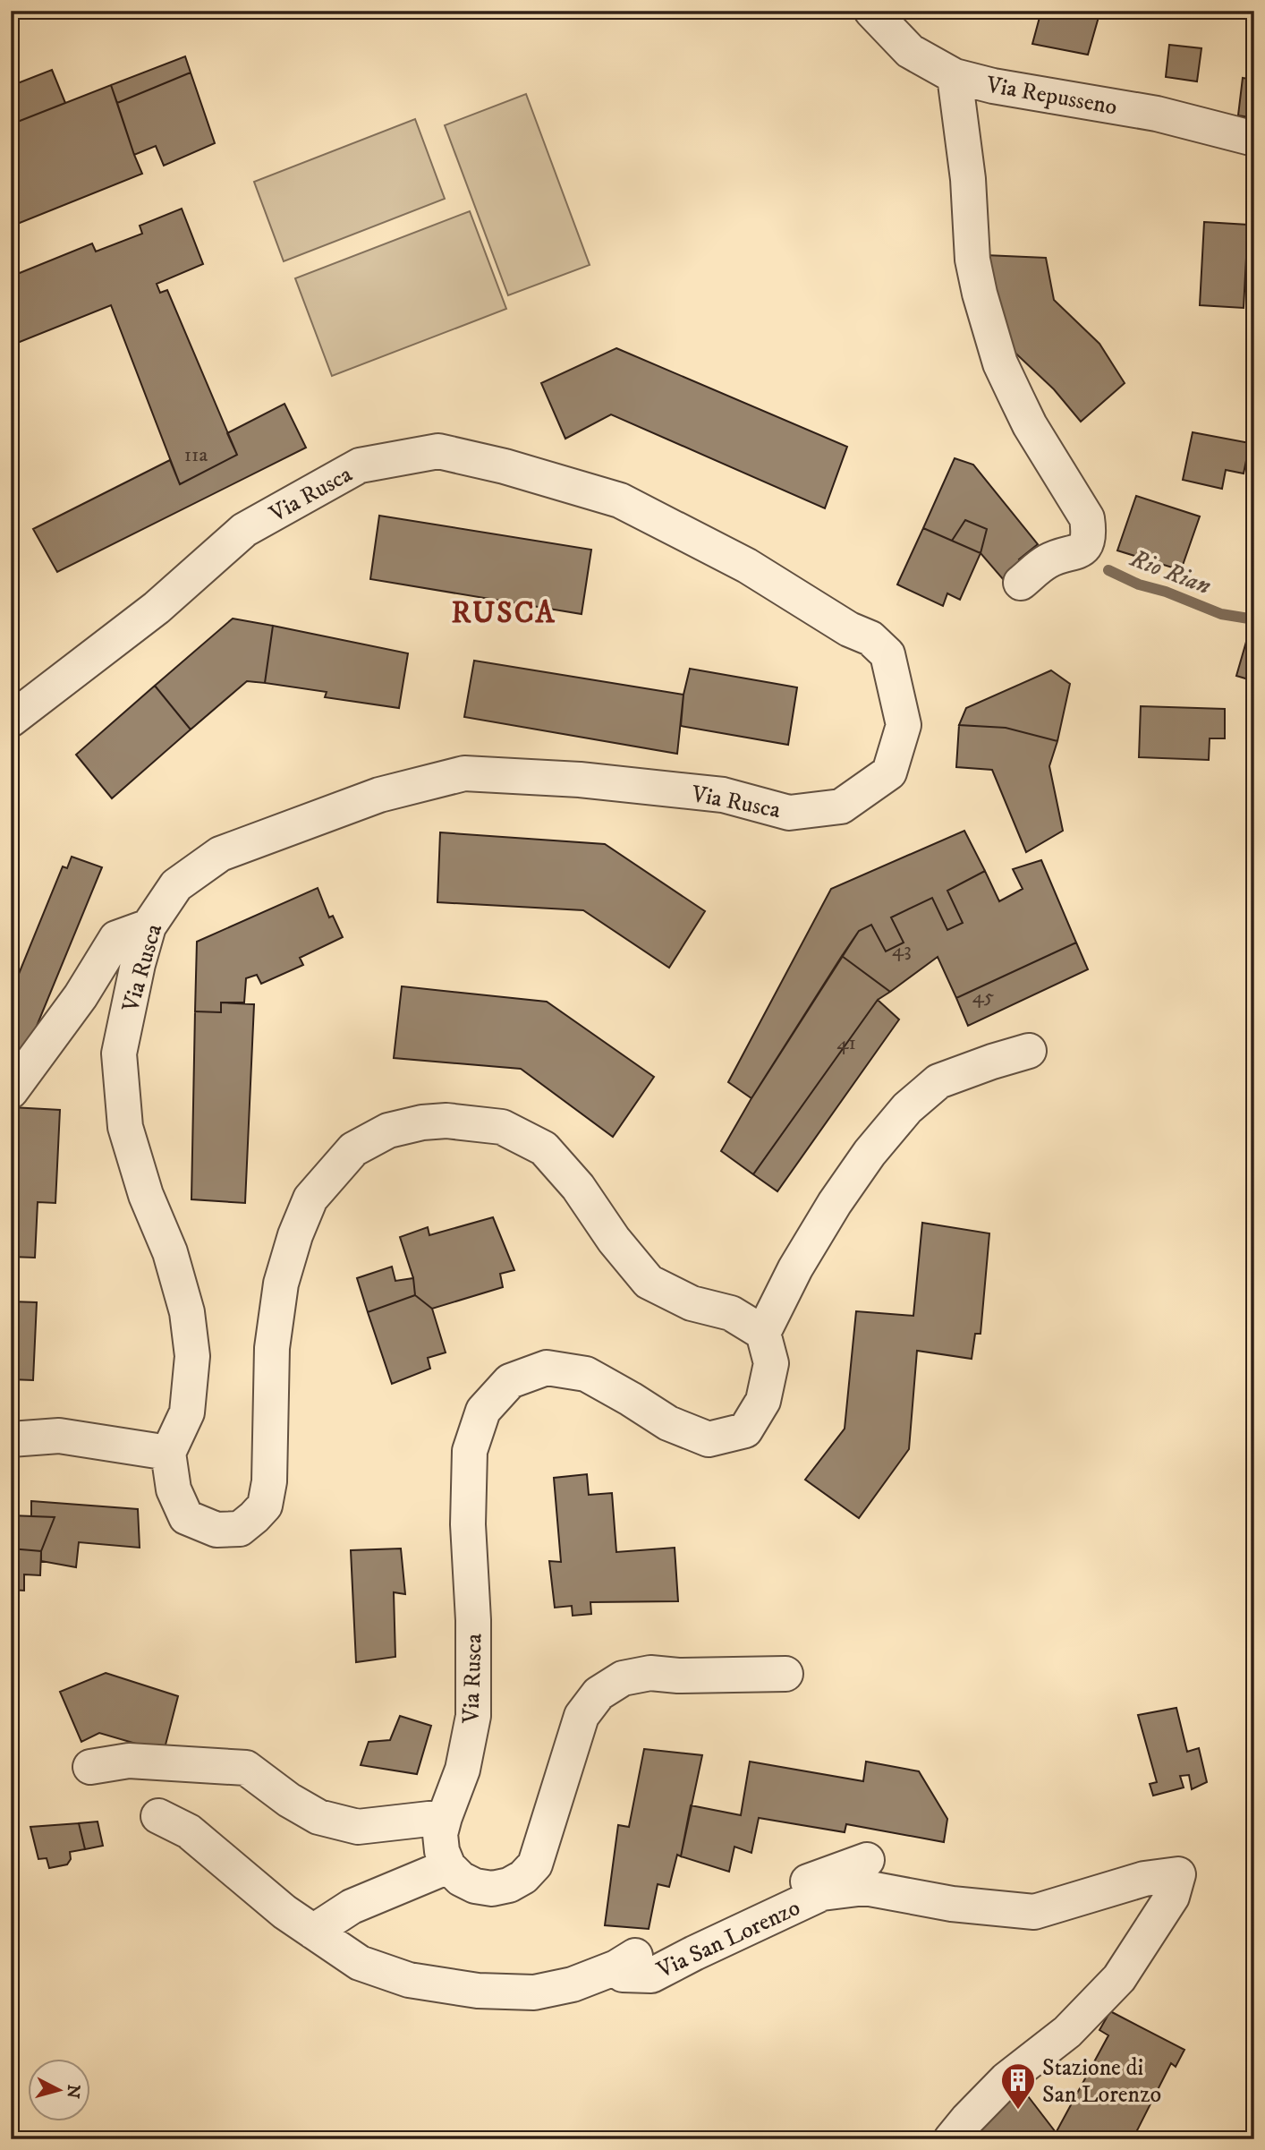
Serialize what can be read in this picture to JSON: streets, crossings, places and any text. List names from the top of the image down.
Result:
{
  "streets": {
    "street": ["Via Repusseno", "Via Rusca", "Via San Lorenzo"]
  },
  "districts": ["RUSCA"],
  "water": ["Rio Rian"],
  "places": {
    "building": ["Stazione di San Lorenzo"]
  },
  "house_numbers": [
    "11a",
    "43",
    "45",
    "41"
  ],
  "north": "right"
}
